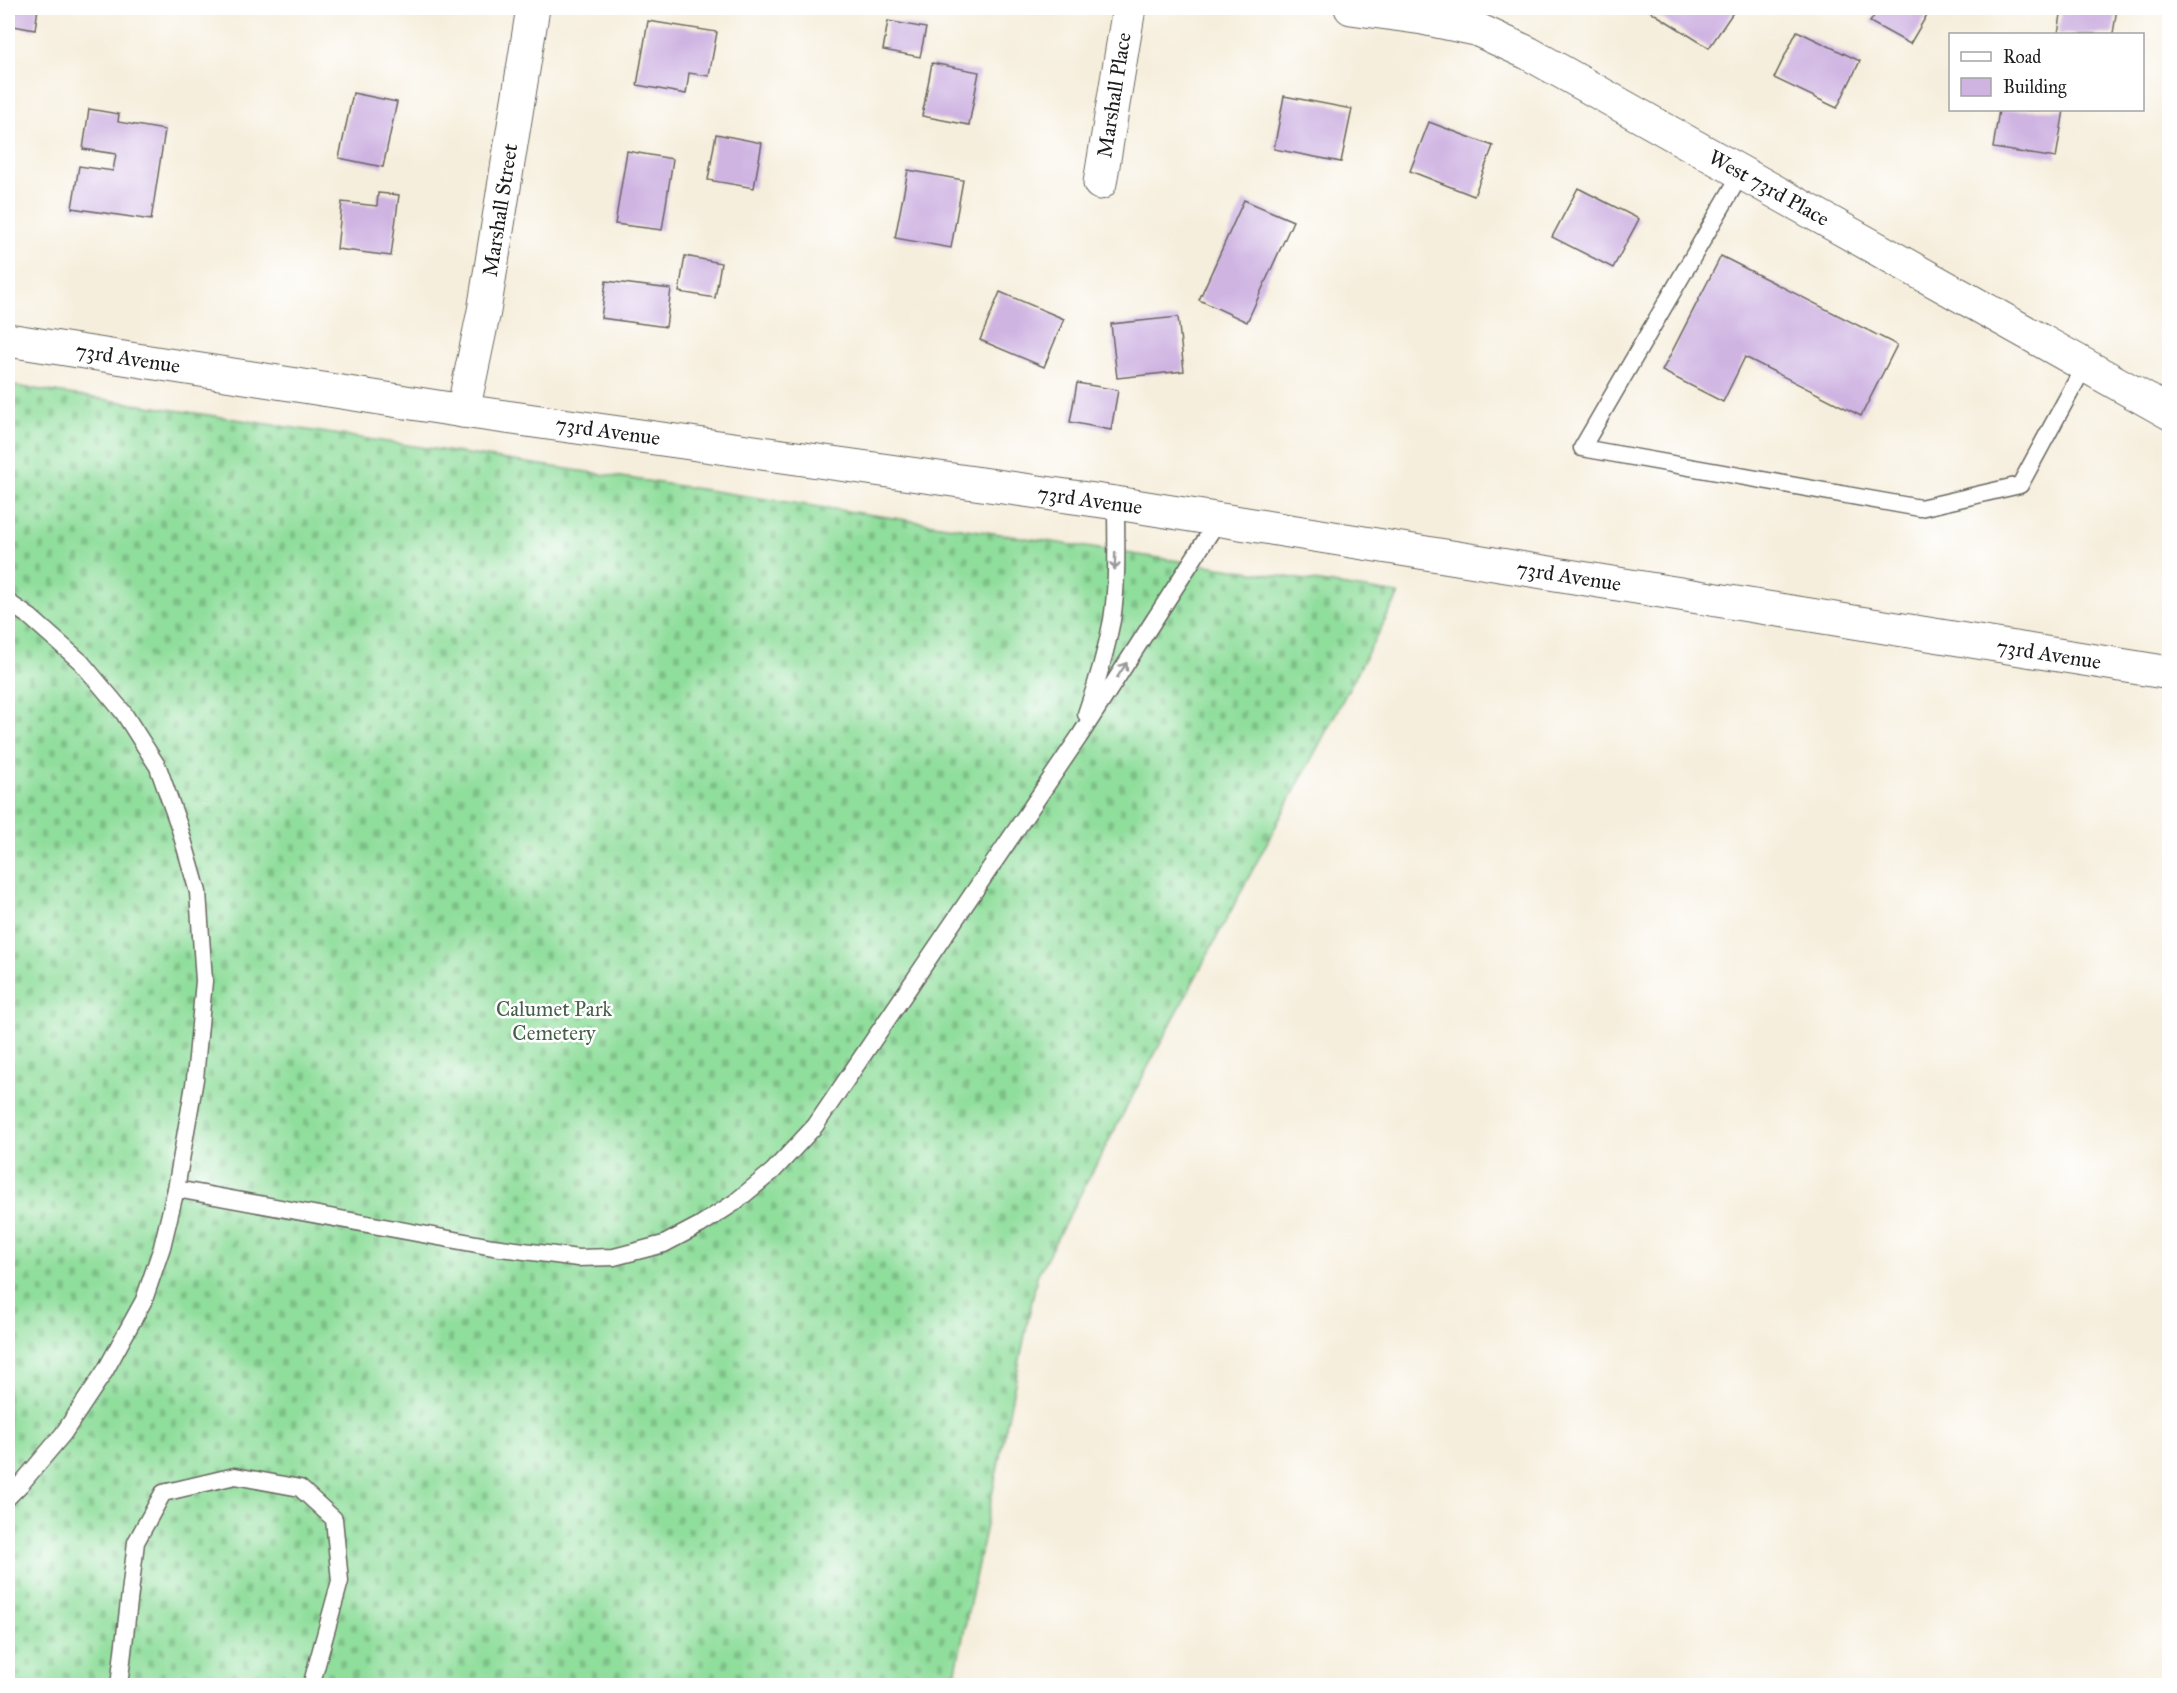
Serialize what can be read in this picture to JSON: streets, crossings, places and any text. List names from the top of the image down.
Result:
{
  "streets": {
    "street": [
      "Marshall Place",
      "West 73rd Place",
      "Marshall Street",
      "73rd Avenue"
    ]
  },
  "crossings": [
    ["Marshall Street", "73rd Avenue"]
  ],
  "parks": ["Calumet Park Cemetery"],
  "legend": ["Road", "Building"]
}
